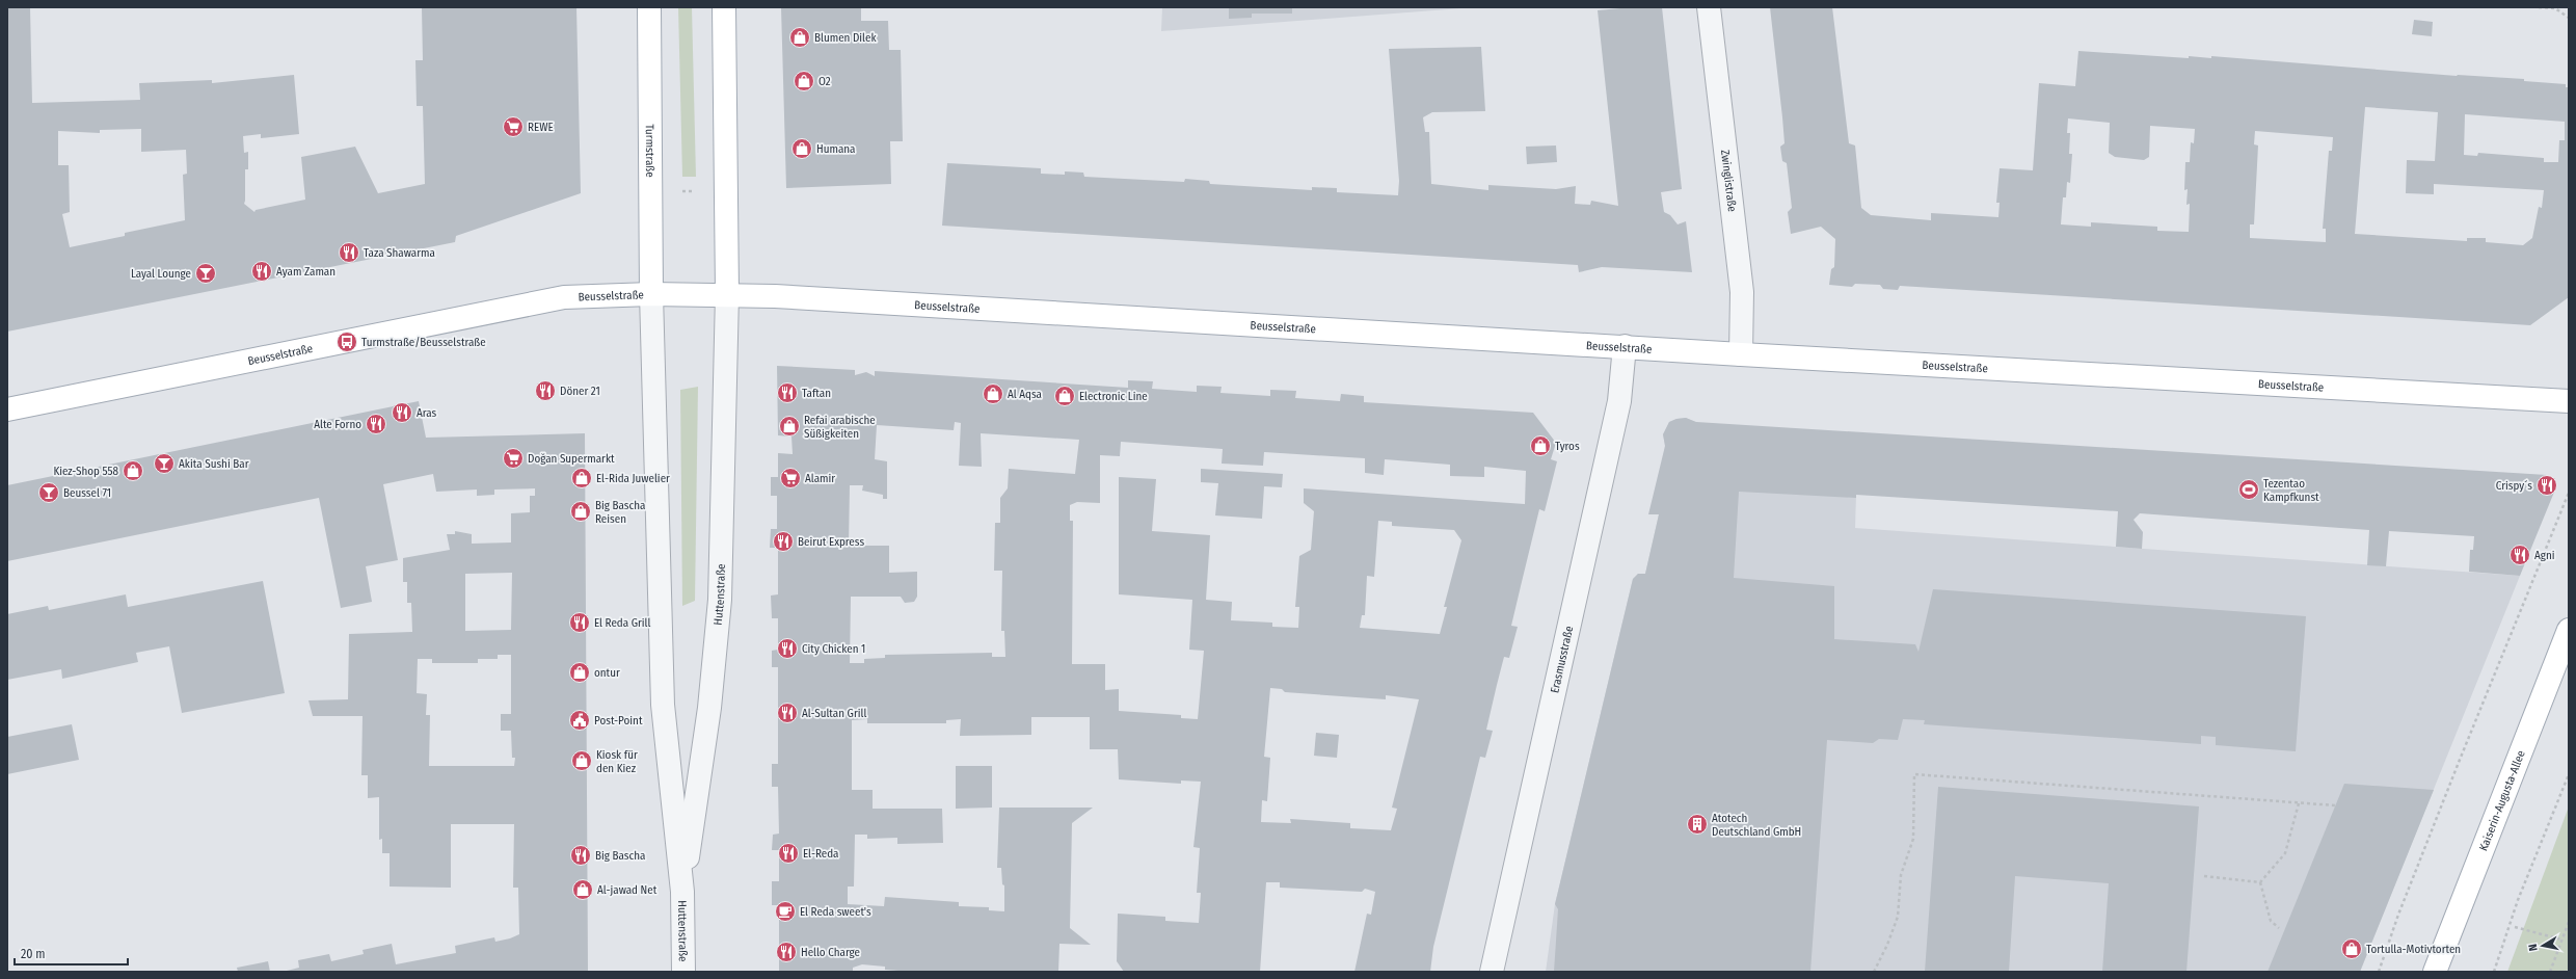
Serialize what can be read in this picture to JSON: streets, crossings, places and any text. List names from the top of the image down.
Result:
{
  "streets": {
    "main road": ["Turmstraße", "Beusselstraße", "Kaiserin-Augusta-Allee"],
    "street": ["Zwinglistraße", "Huttenstraße", "Erasmusstraße"]
  },
  "crossings": [
    ["Turmstraße", "Beusselstraße"],
    ["Turmstraße", "Huttenstraße"],
    ["Zwinglistraße", "Beusselstraße"],
    ["Beusselstraße", "Huttenstraße"],
    ["Beusselstraße", "Erasmusstraße"]
  ],
  "places": {
    "shop": [
      "Blumen Dilek",
      "O2",
      "Humana",
      "Al Aqsa",
      "Electronic Line",
      "Refai arabische Süßigkeiten",
      "Tyros",
      "Kiez-Shop 558",
      "El-Rida Juwelier",
      "Big Bascha Reisen",
      "ontur",
      "Kiosk für den Kiez",
      "Al-jawad Net",
      "Tortulla-Motivtorten"
    ],
    "supermarket": ["REWE", "Doğan Supermarkt", "Alamir"],
    "restaurant": [
      "Taza Shawarma",
      "Ayam Zaman",
      "Döner 21",
      "Taftan",
      "Aras",
      "Alte Forno",
      "Crispy´s",
      "Beirut Express",
      "Agni",
      "El Reda Grill",
      "City Chicken 1",
      "Al-Sultan Grill",
      "El-Reda",
      "Big Bascha",
      "Hello Charge"
    ],
    "bar": ["Layal Lounge", "Akita Sushi Bar", "Beussel 71"],
    "bus stop": ["Turmstraße/Beusselstraße"],
    "sports": ["Tezentao Kampfkunst"],
    "public building": ["Post-Point"],
    "building": ["Atotech Deutschland GmbH"],
    "cafe": ["El Reda sweet's"]
  },
  "scale_bar": "20 m",
  "north": "left"
}
